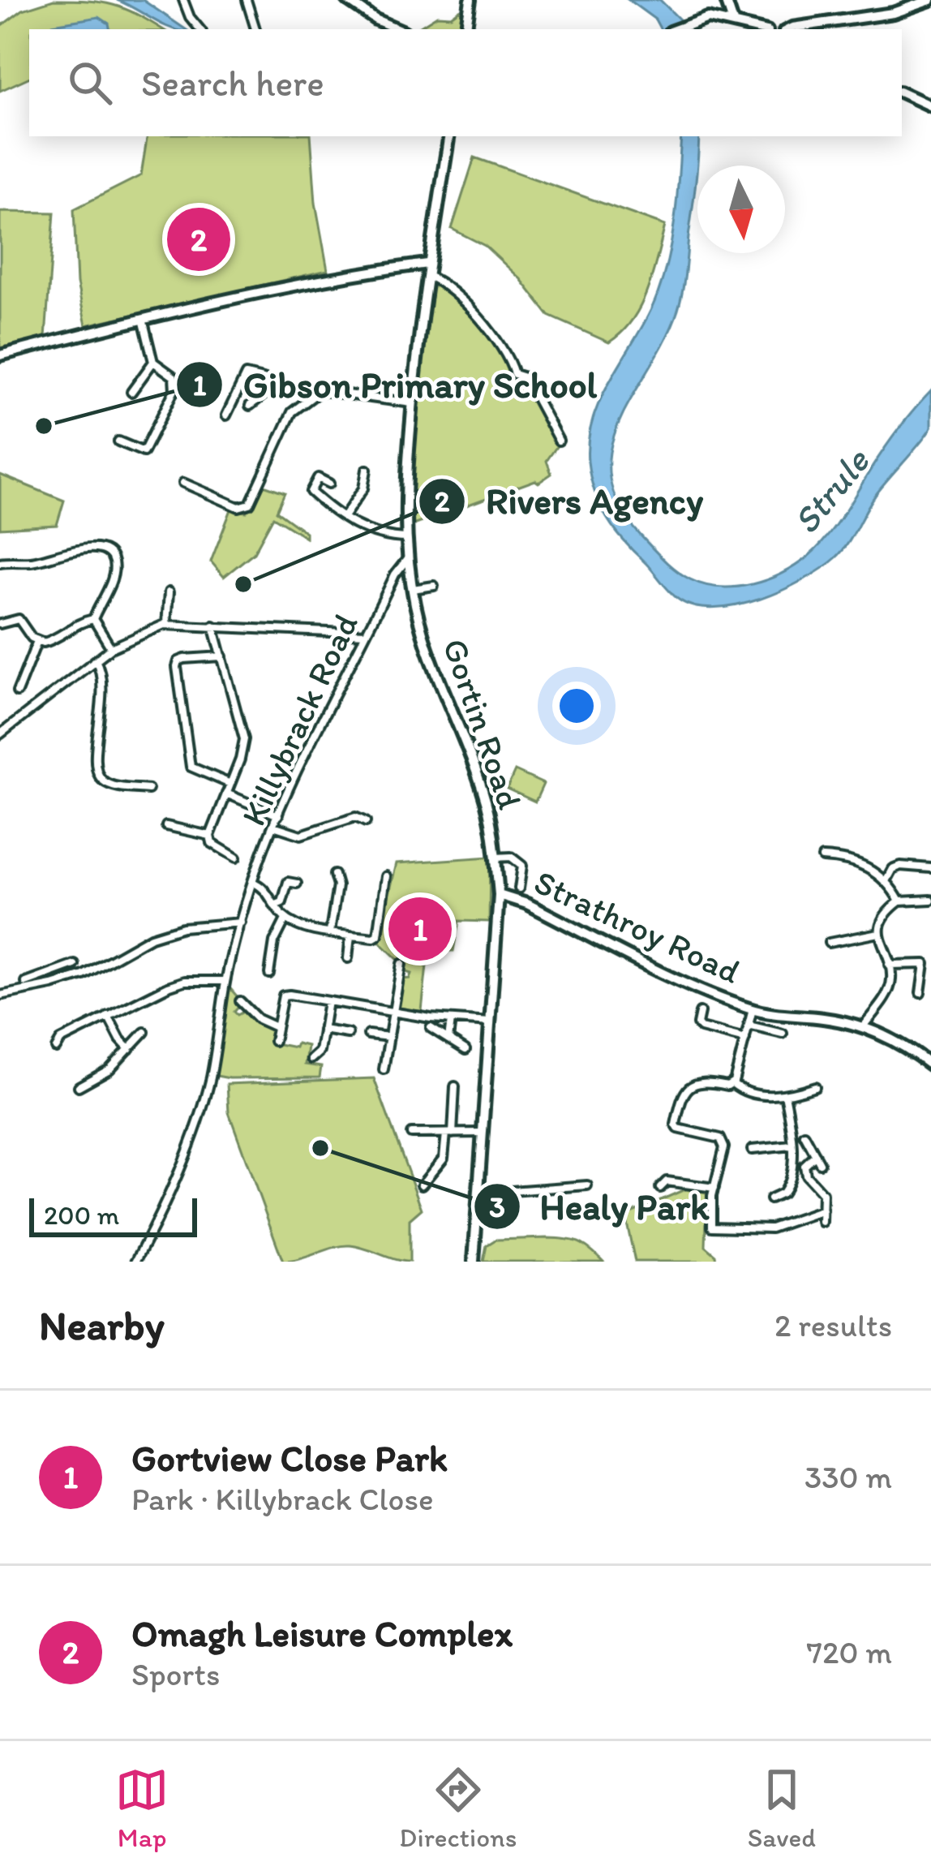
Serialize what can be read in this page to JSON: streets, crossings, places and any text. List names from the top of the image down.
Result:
{
  "streets": {
    "main road": ["Gortin Road", "Strathroy Road"],
    "street": ["Killybrack Road"]
  },
  "crossings": [
    ["Killybrack Road", "Gortin Road"],
    ["Gortin Road", "Strathroy Road"]
  ],
  "water": ["Strule"],
  "places": ["Gibson Primary School", "Rivers Agency", "Healy Park"],
  "scale_bar": "200 m",
  "north": "bottom",
  "page": {
    "search": "Search here",
    "pins": ["2", "1"],
    "scale": "200 m",
    "heading": ["Nearby", "2 results"],
    "list": [
      {
        "mark": "1",
        "name": "Gortview Close Park",
        "note": "Park · Killybrack Close",
        "value": "330 m"
      },
      {
        "mark": "2",
        "name": "Omagh Leisure Complex",
        "note": "Sports",
        "value": "720 m"
      }
    ],
    "nav": ["Map", "Directions", "Saved"]
  }
}
